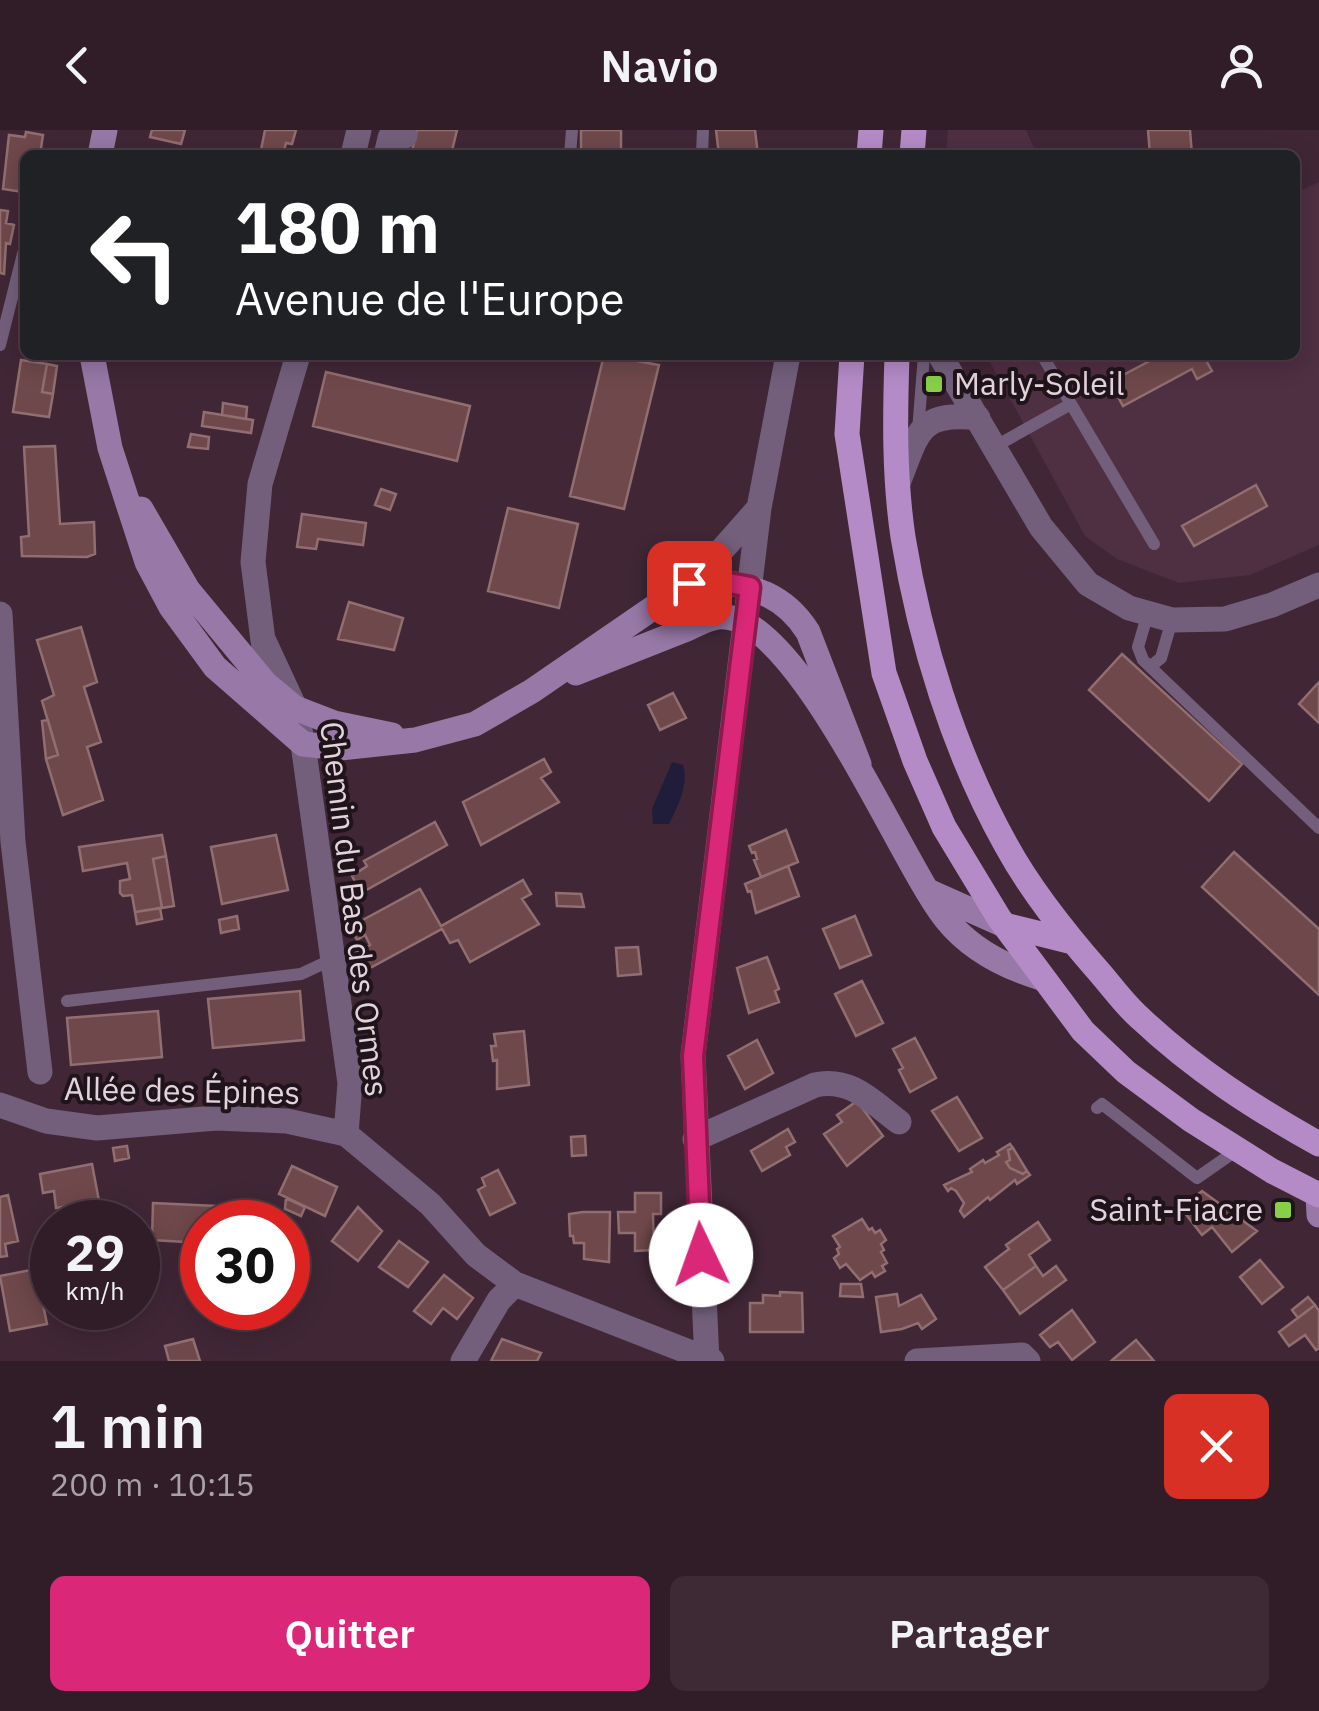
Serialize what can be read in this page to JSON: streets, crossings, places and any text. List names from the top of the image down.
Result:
{
  "streets": {
    "street": ["Chemin du Bas des Ormes", "Allée des Épines"]
  },
  "crossings": [
    ["Chemin du Bas des Ormes", "Allée des Épines"]
  ],
  "places": {
    "transit": ["Marly-Soleil", "Saint-Fiacre"]
  },
  "page": {
    "header": "Navio",
    "turn": ["180 m", "Avenue de l'Europe"],
    "speed": "29 km/h",
    "limit": "30",
    "heading": ["1 min", "200 m · 10:15"],
    "buttons": ["Quitter", "Partager"]
  }
}
